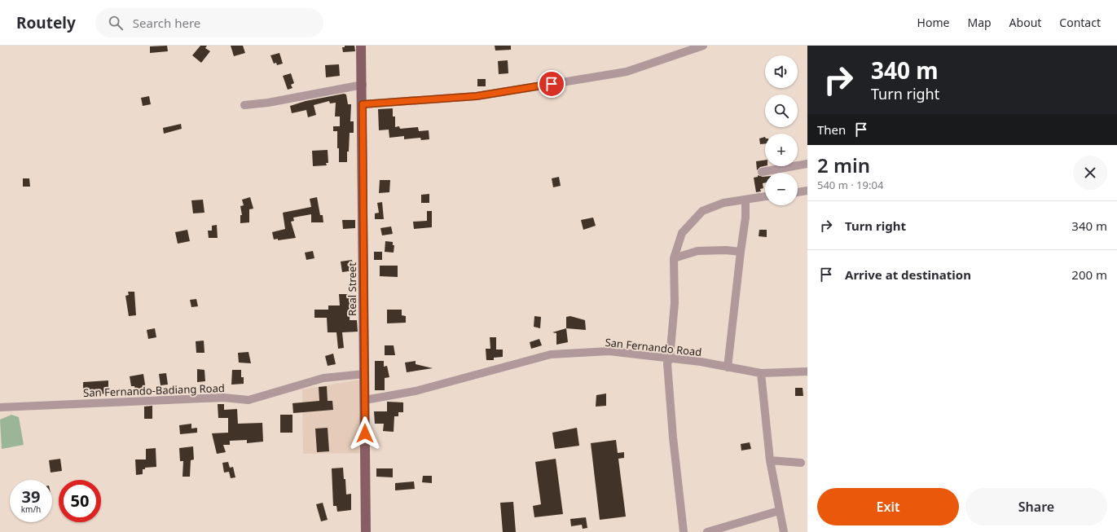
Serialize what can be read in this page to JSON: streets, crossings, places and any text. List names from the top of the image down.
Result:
{
  "streets": {
    "main road": ["Real Street"],
    "street": ["San Fernando Road", "San Fernando-Badiang Road"]
  },
  "crossings": [
    ["Real Street", "San Fernando Road"],
    ["Real Street", "San Fernando-Badiang Road"]
  ],
  "page": {
    "header": "Routely",
    "search": "Search here",
    "nav": [
      "Home",
      "Map",
      "About",
      "Contact"
    ],
    "turn": ["340 m", "Turn right"],
    "map_buttons": ["+", "−"],
    "then": "Then",
    "heading": ["2 min", "540 m · 19:04"],
    "list": [
      {
        "name": "Turn right",
        "value": "340 m"
      },
      {
        "name": "Arrive at destination",
        "value": "200 m"
      }
    ],
    "speed": "39 km/h",
    "limit": "50",
    "buttons": ["Exit", "Share"]
  }
}
